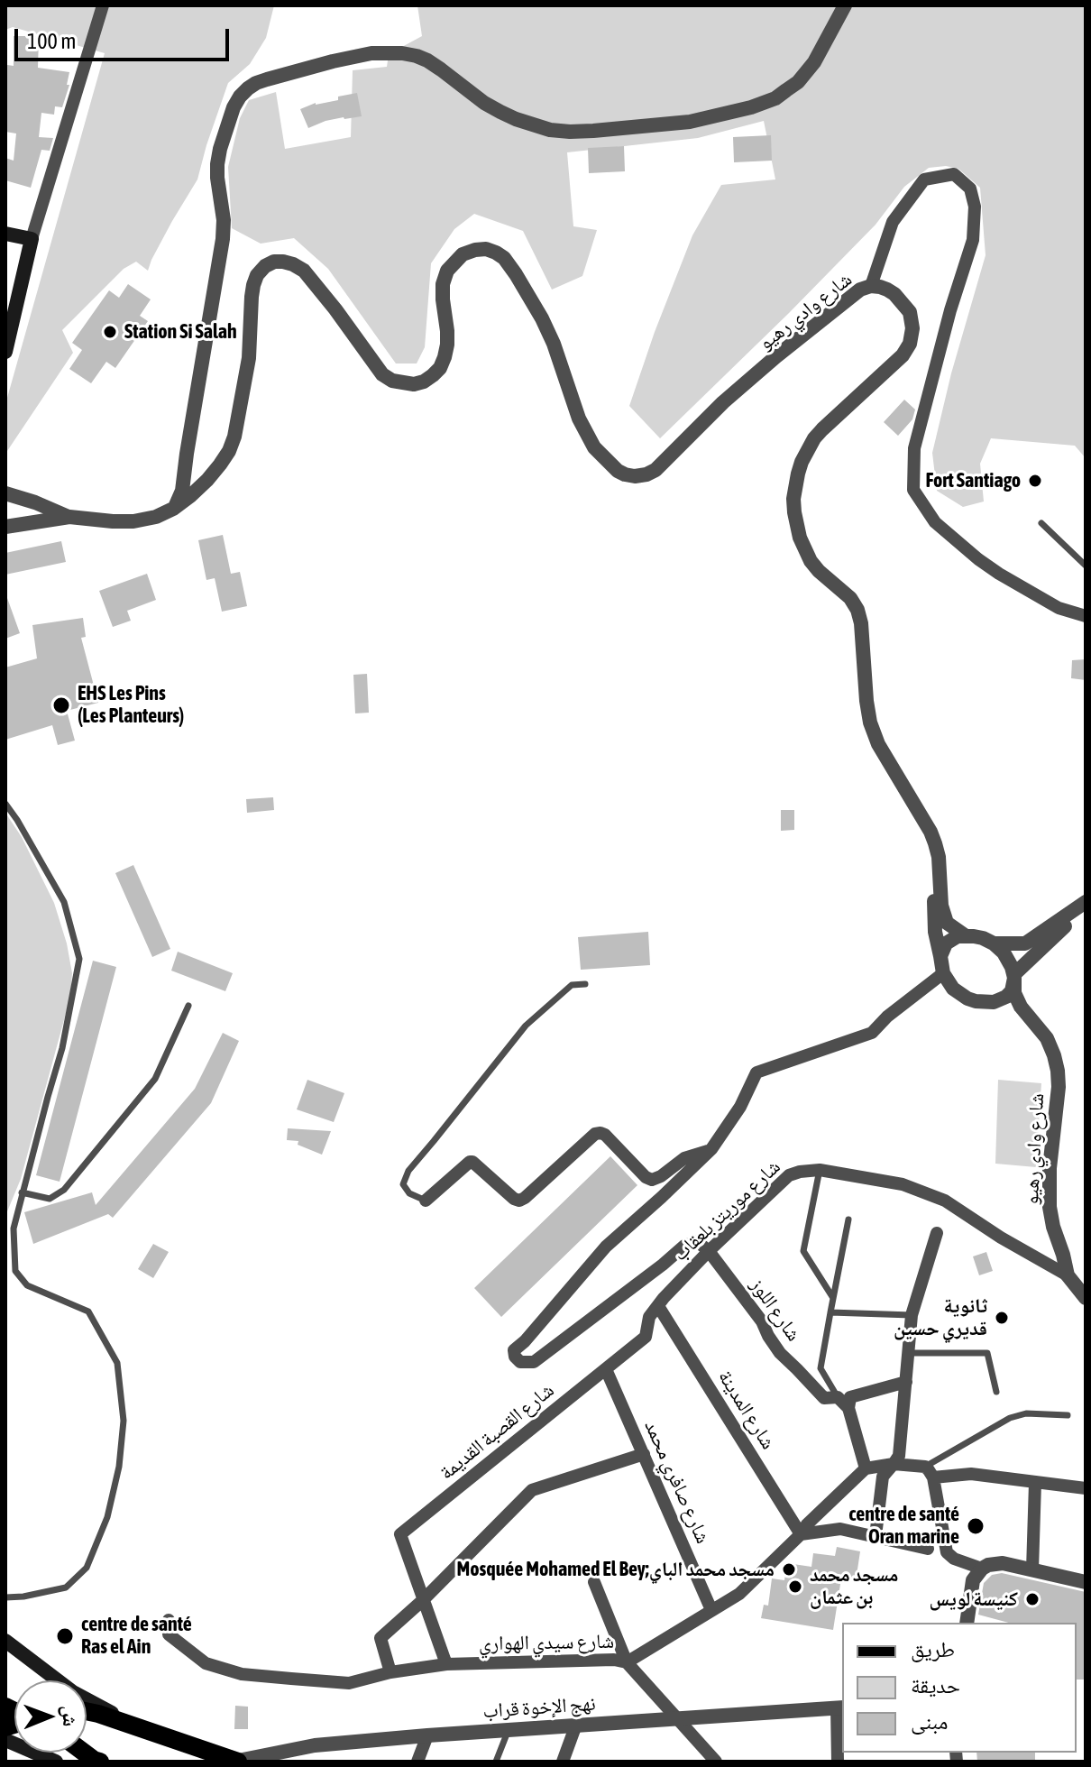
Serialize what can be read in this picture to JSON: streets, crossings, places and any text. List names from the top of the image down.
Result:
{
  "streets": {
    "street": [
      "شارع وادي رهيو",
      "شارع موريتز بلعقاب",
      "شارع اللوز",
      "شارع المدينة",
      "شارع القصبة القديمة",
      "شارع صافري محمد",
      "شارع سيدي الهواري",
      "نهج الإخوة قراب"
    ]
  },
  "crossings": [
    ["شارع وادي رهيو", "شارع موريتز بلعقاب"],
    ["شارع موريتز بلعقاب", "شارع اللوز"],
    ["شارع موريتز بلعقاب", "شارع المدينة"],
    ["شارع موريتز بلعقاب", "شارع القصبة القديمة"],
    ["شارع اللوز", "شارع سيدي الهواري"],
    ["شارع المدينة", "شارع القصبة القديمة"],
    ["شارع المدينة", "شارع سيدي الهواري"],
    ["شارع القصبة القديمة", "شارع صافري محمد"],
    ["شارع القصبة القديمة", "شارع سيدي الهواري"],
    ["شارع صافري محمد", "شارع سيدي الهواري"]
  ],
  "places": [
    "Station Si Salah",
    "Fort Santiago",
    "EHS Les Pins (Les Planteurs)",
    "ثانوية قديري حسين",
    "centre de santé Oran marine",
    "Mosquée Mohamed El Bey;مسجد محمد الباي",
    "مسجد محمد بن عثمان",
    "كنيسة لويس",
    "centre de santé Ras el Ain"
  ],
  "legend": ["طريق", "حديقة", "مبنى"],
  "scale_bar": "100 m",
  "north": "right"
}
